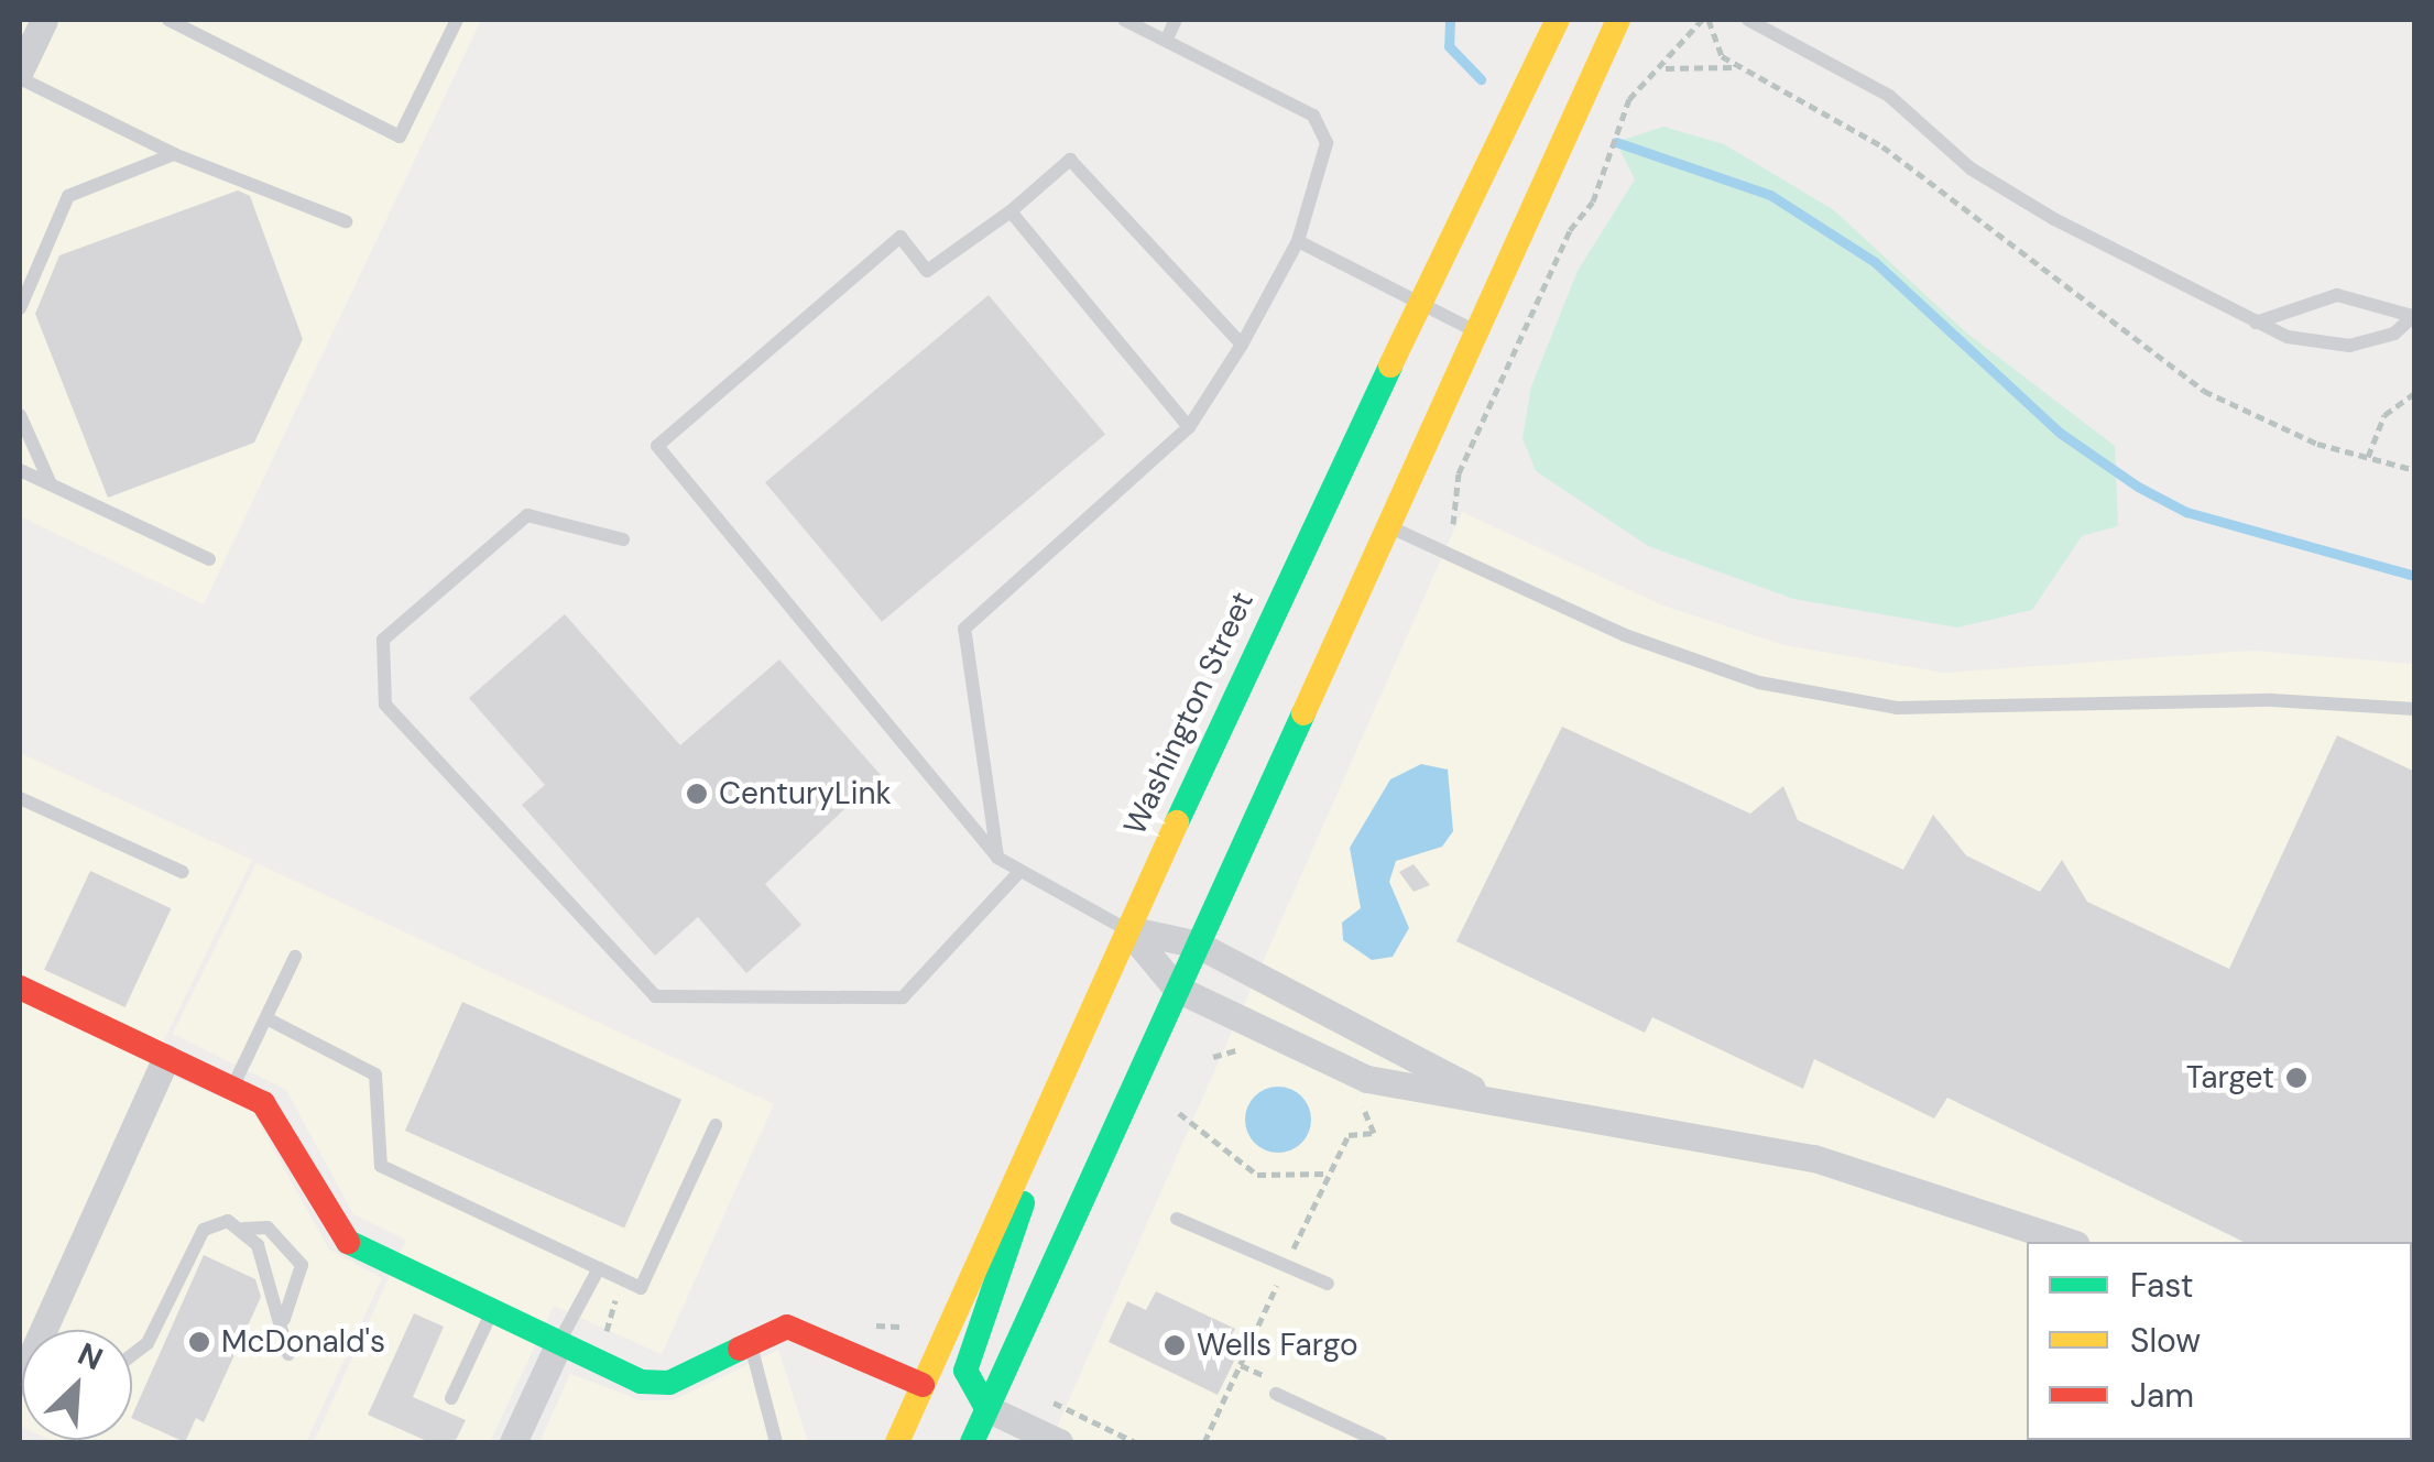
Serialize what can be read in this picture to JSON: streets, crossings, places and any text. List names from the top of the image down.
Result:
{
  "streets": {
    "main road": ["Washington Street"]
  },
  "places": [
    "CenturyLink",
    "Target",
    "McDonald's",
    "Wells Fargo"
  ],
  "legend": ["Fast", "Slow", "Jam"],
  "north": "top right"
}
